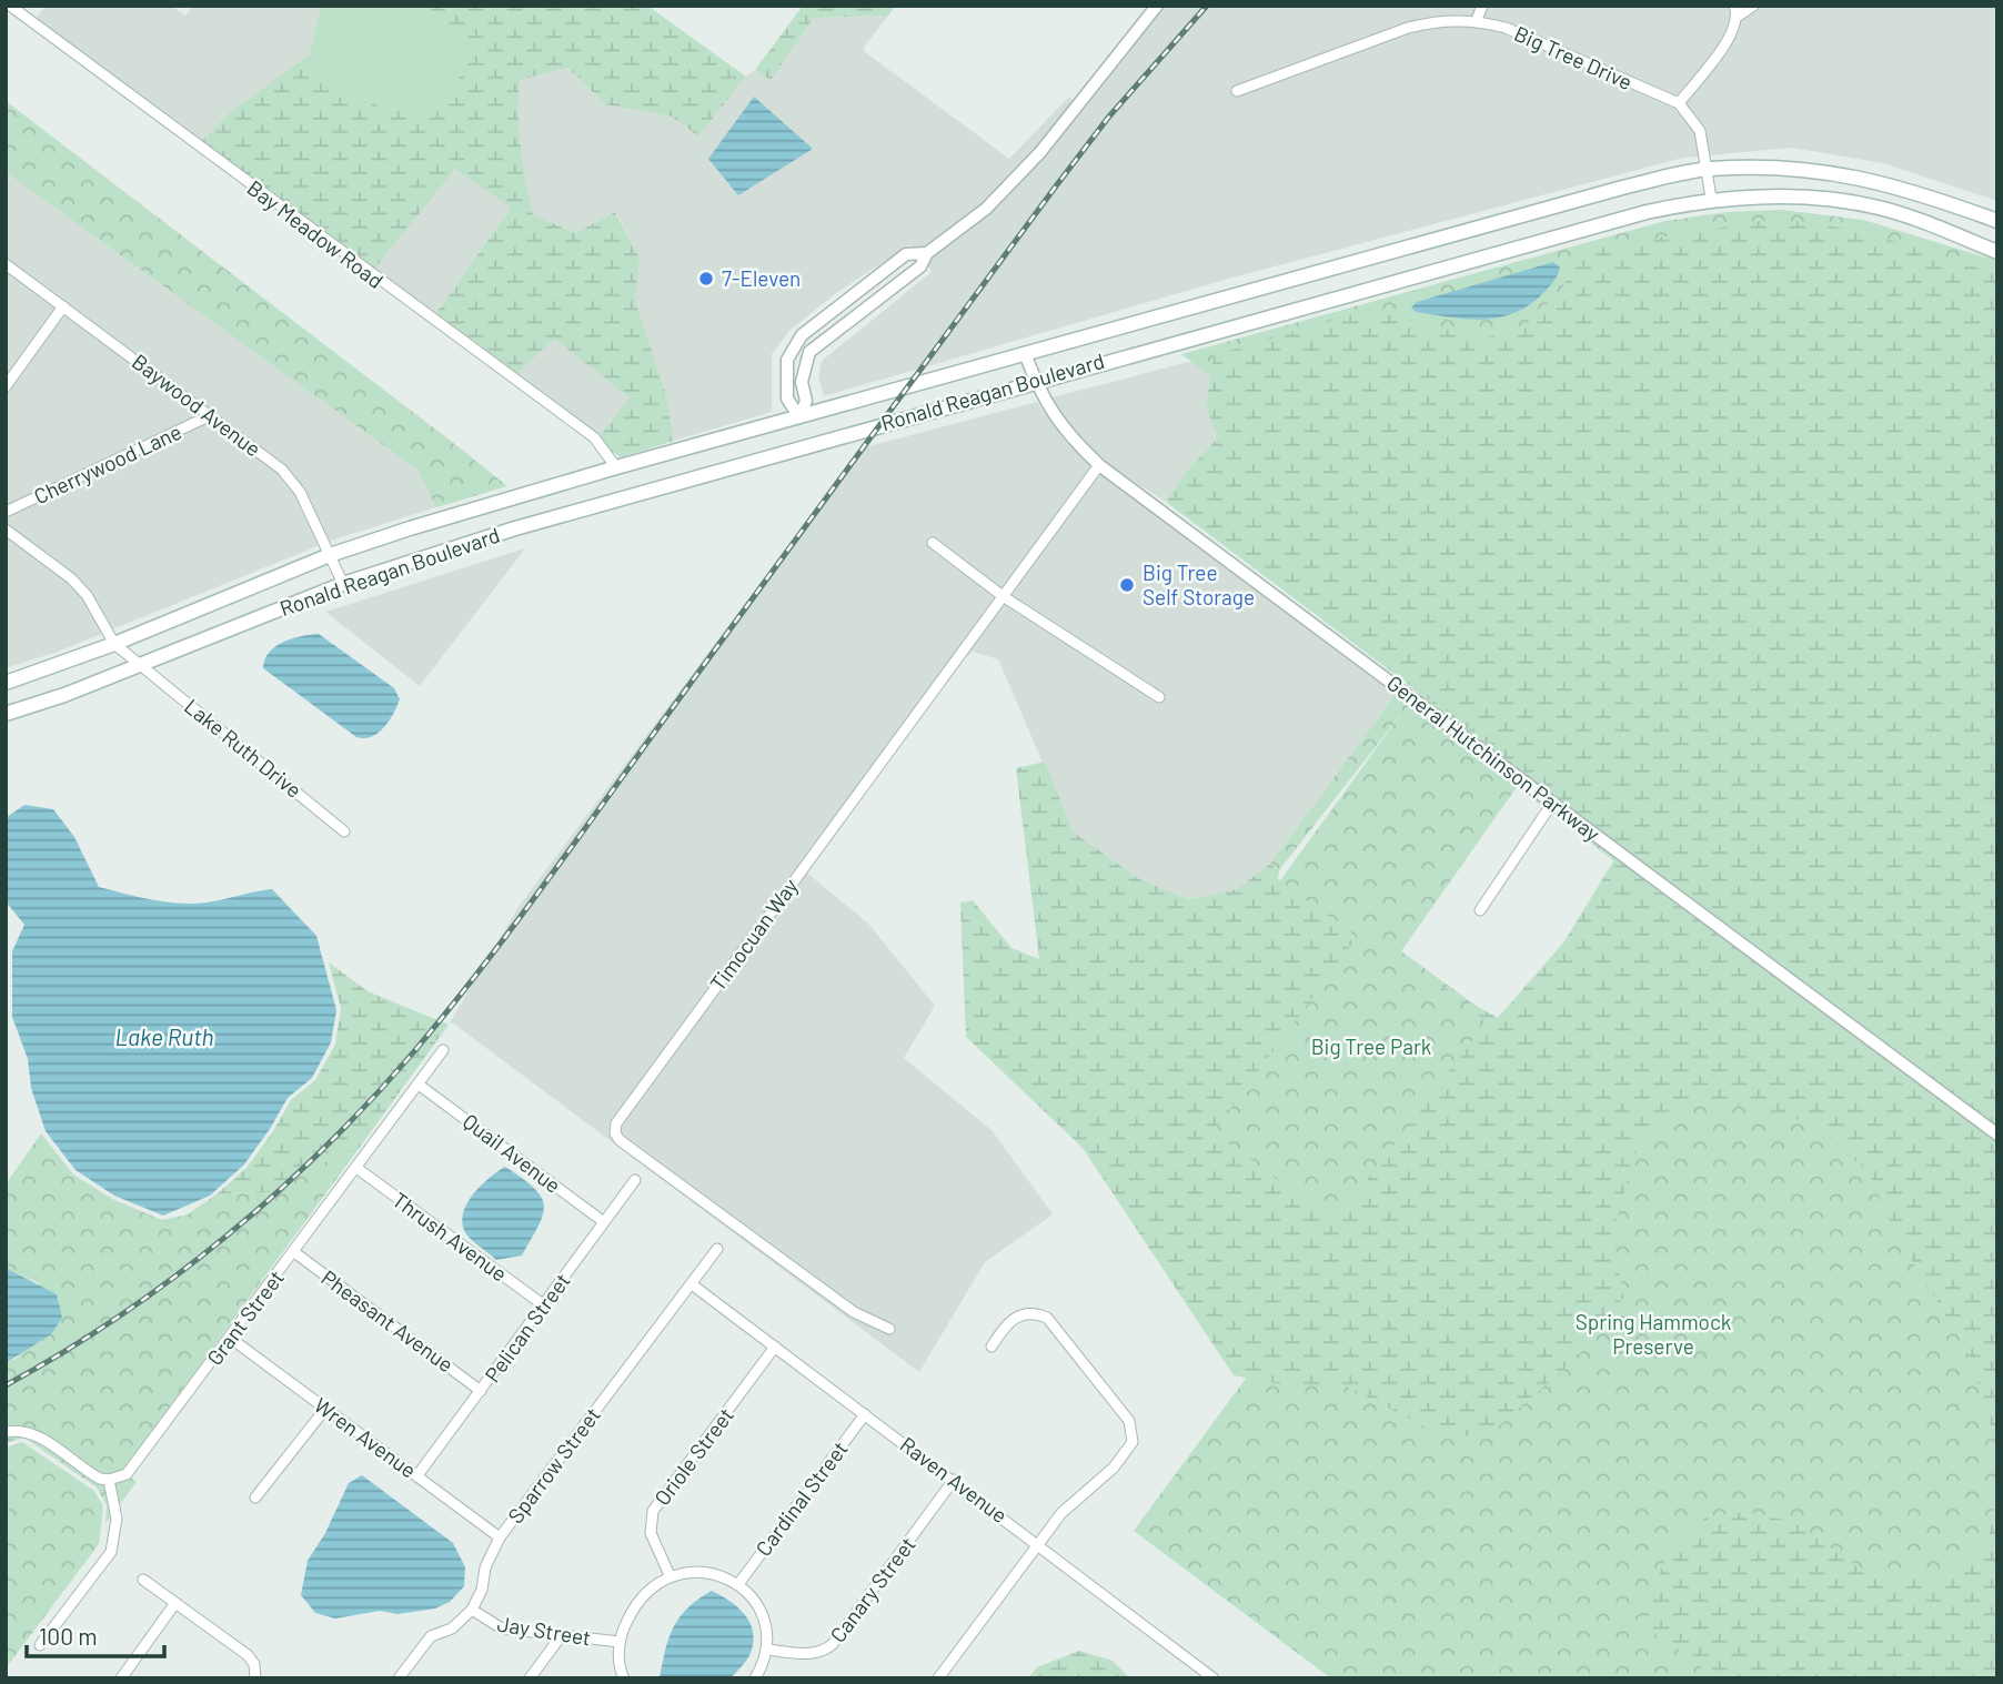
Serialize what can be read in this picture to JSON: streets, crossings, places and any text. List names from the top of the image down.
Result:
{
  "streets": {
    "main road": ["Ronald Reagan Boulevard"],
    "street": [
      "Big Tree Drive",
      "Bay Meadow Road",
      "Baywood Avenue",
      "Cherrywood Lane",
      "Lake Ruth Drive",
      "General Hutchinson Parkway",
      "Timocuan Way",
      "Quail Avenue",
      "Thrush Avenue",
      "Grant Street",
      "Pheasant Avenue",
      "Pelican Street",
      "Wren Avenue",
      "Oriole Street",
      "Sparrow Street",
      "Raven Avenue",
      "Cardinal Street",
      "Canary Street",
      "Jay Street"
    ]
  },
  "crossings": [
    ["Bay Meadow Road", "Ronald Reagan Boulevard"],
    ["Ronald Reagan Boulevard", "Baywood Avenue"],
    ["Ronald Reagan Boulevard", "Lake Ruth Drive"],
    ["Ronald Reagan Boulevard", "General Hutchinson Parkway"],
    ["Baywood Avenue", "Cherrywood Lane"],
    ["General Hutchinson Parkway", "Timocuan Way"],
    ["Quail Avenue", "Grant Street"],
    ["Quail Avenue", "Pelican Street"],
    ["Thrush Avenue", "Grant Street"],
    ["Thrush Avenue", "Pelican Street"],
    ["Grant Street", "Pheasant Avenue"],
    ["Grant Street", "Wren Avenue"],
    ["Pheasant Avenue", "Pelican Street"],
    ["Pelican Street", "Wren Avenue"],
    ["Wren Avenue", "Sparrow Street"],
    ["Oriole Street", "Raven Avenue"],
    ["Sparrow Street", "Raven Avenue"],
    ["Sparrow Street", "Jay Street"],
    ["Raven Avenue", "Cardinal Street"],
    ["Raven Avenue", "Canary Street"]
  ],
  "water": ["Lake Ruth"],
  "parks": ["Big Tree Park", "Spring Hammock Preserve"],
  "places": ["7-Eleven", "Big Tree Self Storage"],
  "scale_bar": "100 m"
}
